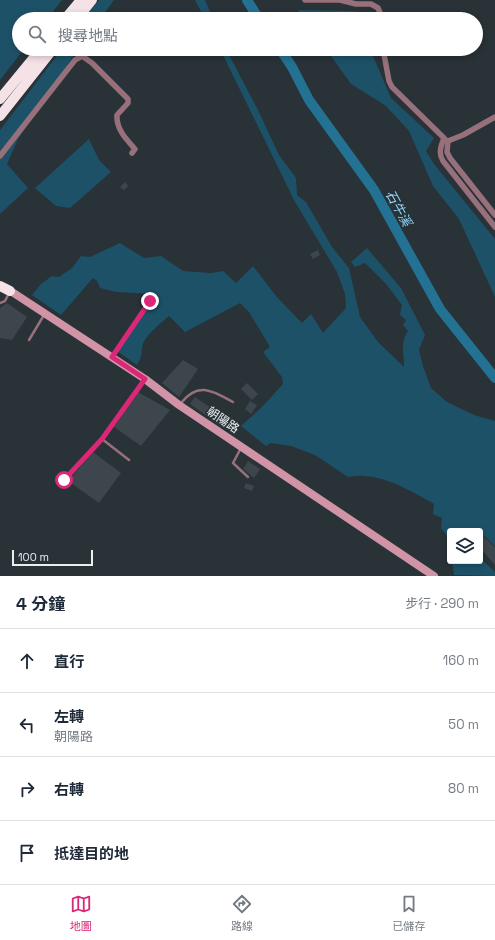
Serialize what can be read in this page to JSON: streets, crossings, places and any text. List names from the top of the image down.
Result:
{
  "streets": {
    "main road": ["朝陽路"]
  },
  "water": ["石牛溪"],
  "scale_bar": "100 m",
  "page": {
    "search": "搜尋地點",
    "scale": "100 m",
    "heading": ["4 分鐘", "步行 · 290 m"],
    "list": [
      ["直行", "160 m"],
      ["左轉", "朝陽路", "50 m"],
      ["右轉", "80 m"],
      "抵達目的地"
    ],
    "nav": ["地圖", "路線", "已儲存"]
  }
}
